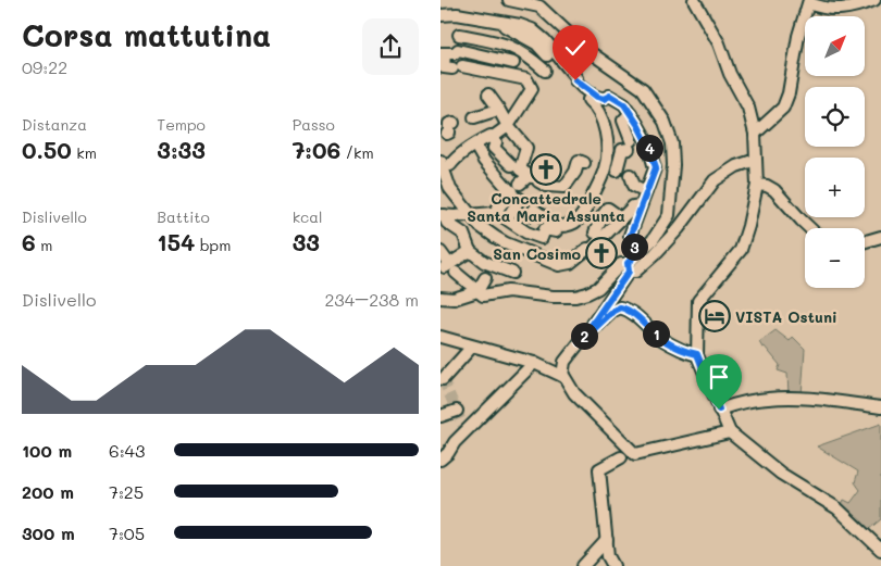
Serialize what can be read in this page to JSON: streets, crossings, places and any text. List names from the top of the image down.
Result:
{
  "places": {
    "church": ["Concattedrale Santa Maria Assunta", "San Cosimo"],
    "hotel": ["VISTA Ostuni"]
  },
  "north": "top right",
  "page": {
    "heading": ["Corsa mattutina", "09:22"],
    "map_buttons": ["+", "−"],
    "stats": [
      ["Distanza", "0.50 km"],
      ["Tempo", "3:33"],
      ["Passo", "7:06 /km"],
      ["Dislivello", "6 m"],
      ["Battito", "154 bpm"],
      ["kcal", "33"]
    ],
    "pins": [
      "4",
      "3",
      "1",
      "2"
    ],
    "chart": ["Dislivello", "234–238 m"],
    "list": [
      {
        "name": "100 m",
        "note": "6:43"
      },
      {
        "name": "200 m",
        "note": "7:25"
      },
      {
        "name": "300 m",
        "note": "7:05"
      }
    ]
  }
}
